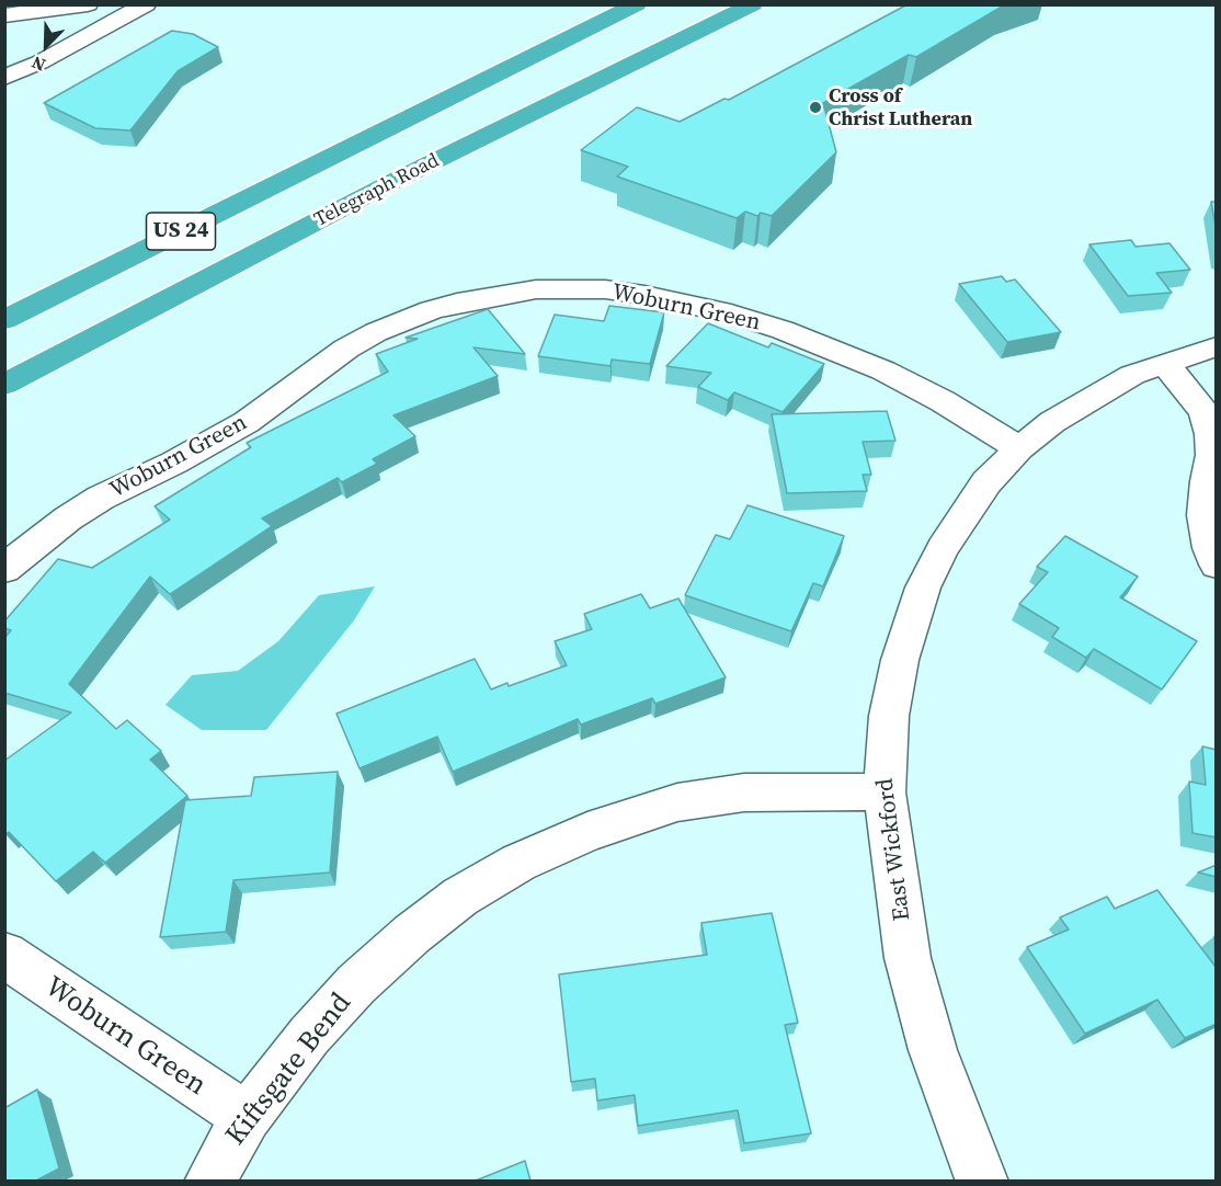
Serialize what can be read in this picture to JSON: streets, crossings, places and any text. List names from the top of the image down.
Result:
{
  "streets": {
    "highway": ["Telegraph Road", "US 24"],
    "street": ["Woburn Green", "East Wickford", "Kiftsgate Bend"]
  },
  "crossings": [
    ["Woburn Green", "East Wickford"],
    ["Woburn Green", "Kiftsgate Bend"],
    ["East Wickford", "Kiftsgate Bend"]
  ],
  "places": ["Cross of Christ Lutheran"],
  "north": "bottom left"
}
